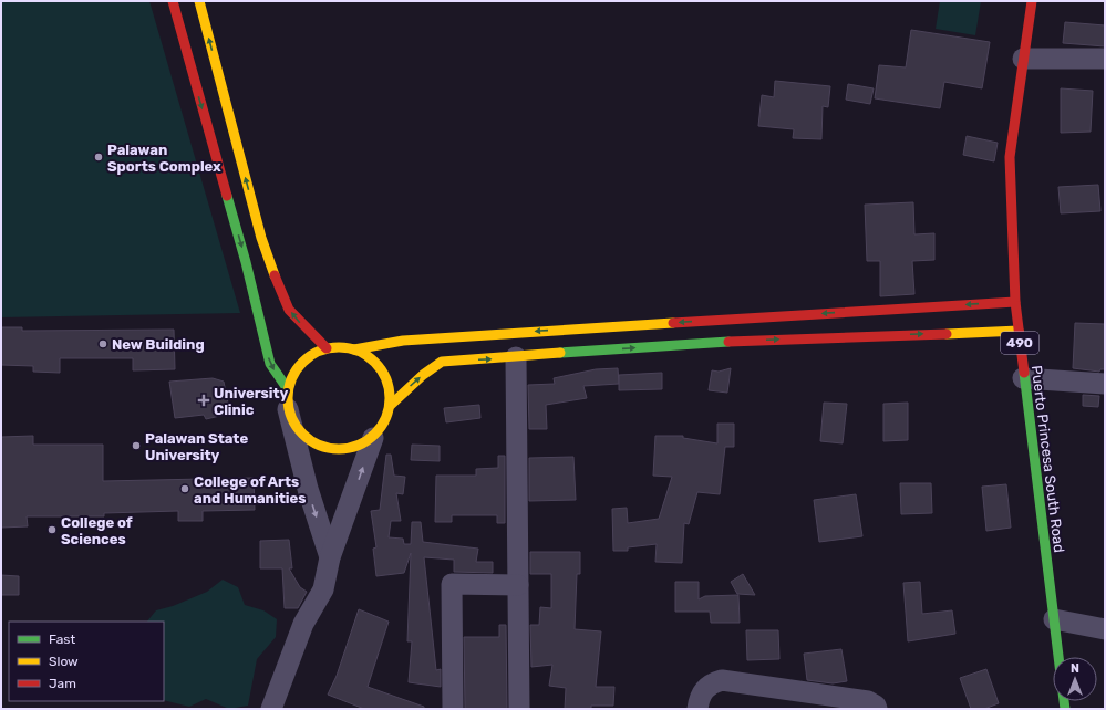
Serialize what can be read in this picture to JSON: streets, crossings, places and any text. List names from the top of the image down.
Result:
{
  "streets": {
    "street": ["490", "Puerto Princesa South Road"]
  },
  "places": {
    "other": [
      "Palawan Sports Complex",
      "New Building",
      "Palawan State University",
      "College of Arts and Humanities",
      "College of Sciences"
    ],
    "health": ["University Clinic"]
  },
  "legend": ["Fast", "Slow", "Jam"],
  "north": "top"
}
